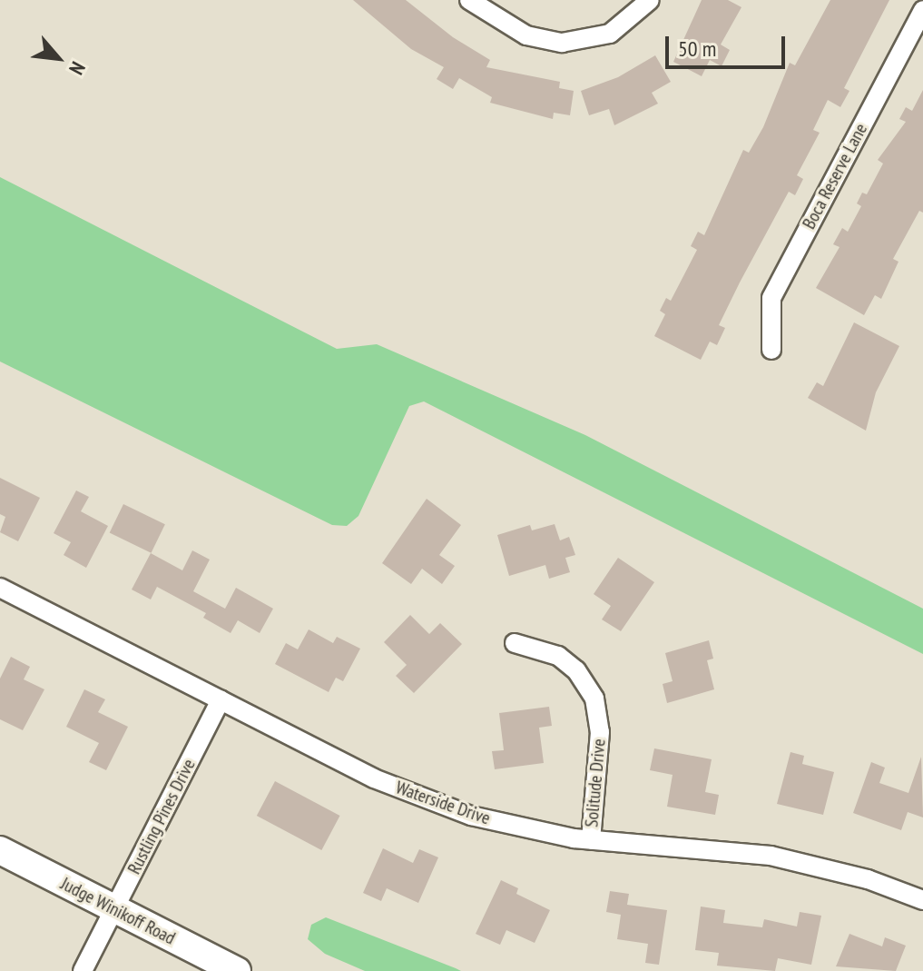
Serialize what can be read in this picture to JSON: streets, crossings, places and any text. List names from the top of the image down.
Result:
{
  "streets": {
    "street": [
      "Boca Reserve Lane",
      "Solitude Drive",
      "Waterside Drive",
      "Rustling Pines Drive",
      "Judge Winikoff Road"
    ]
  },
  "crossings": [
    ["Solitude Drive", "Waterside Drive"],
    ["Waterside Drive", "Rustling Pines Drive"],
    ["Rustling Pines Drive", "Judge Winikoff Road"]
  ],
  "scale_bar": "50 m",
  "north": "bottom right"
}
